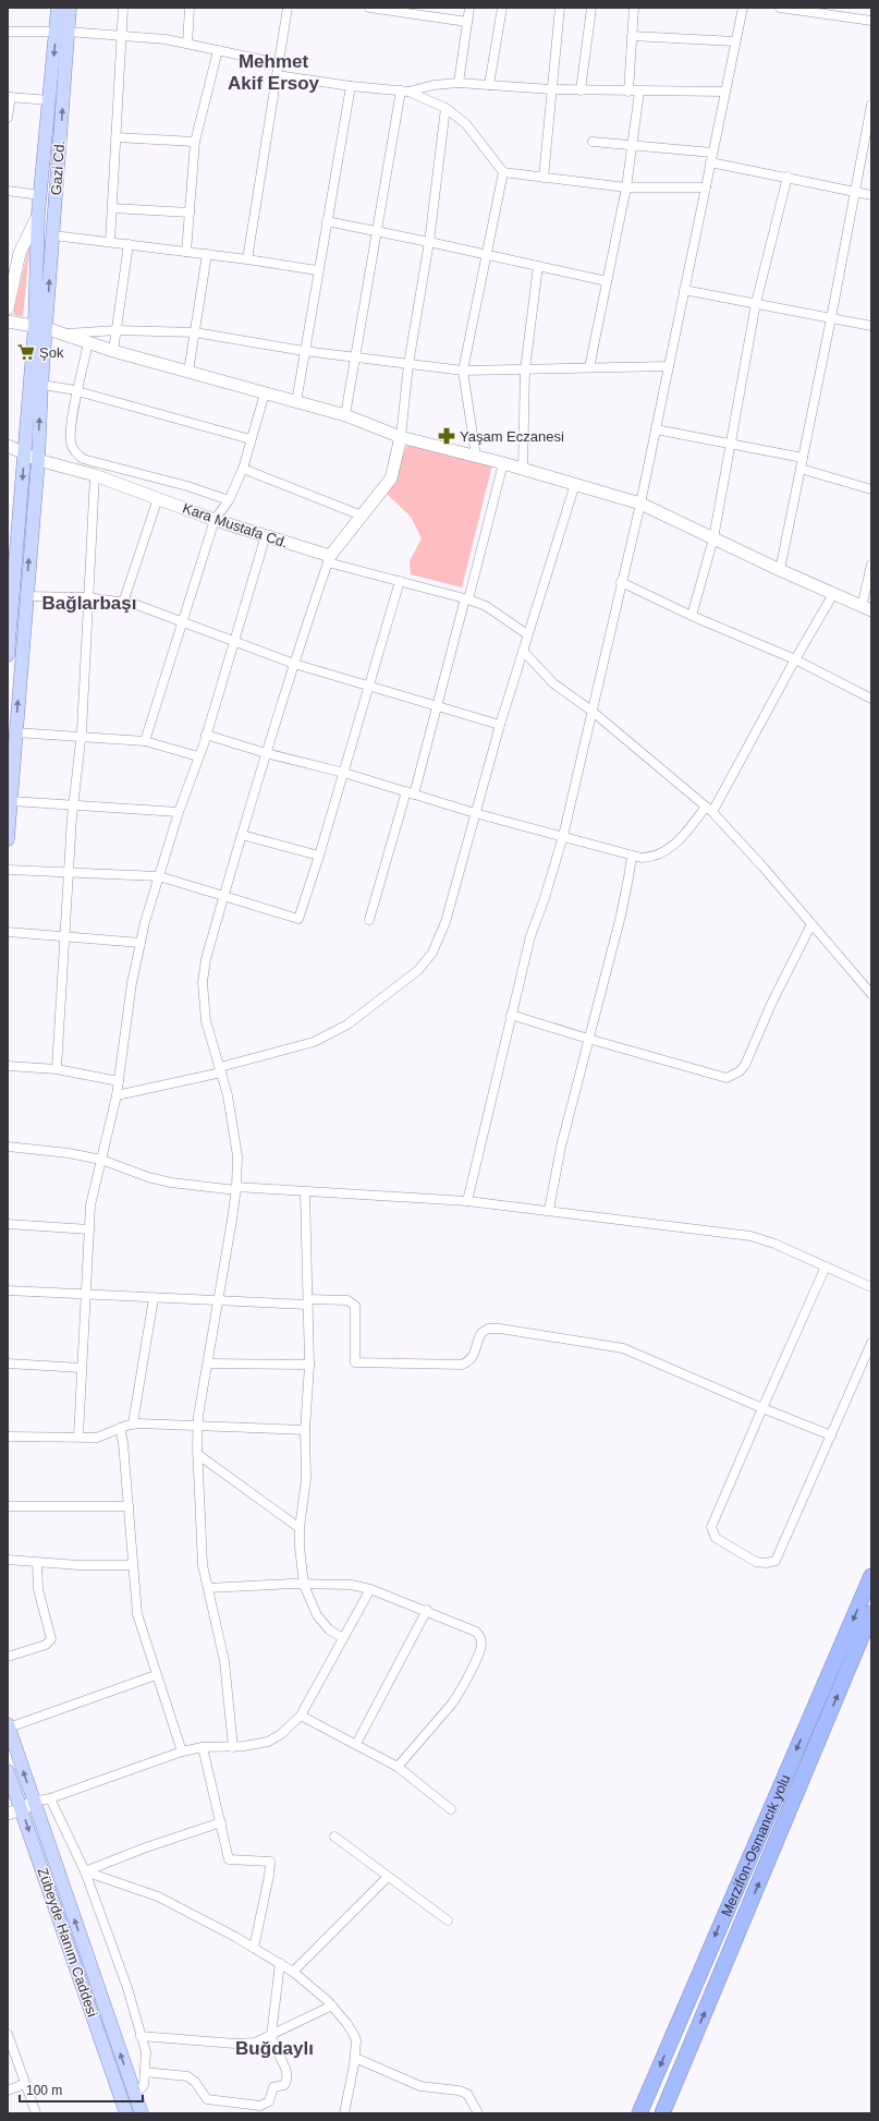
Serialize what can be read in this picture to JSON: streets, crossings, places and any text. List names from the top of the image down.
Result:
{
  "streets": {
    "highway": ["Merzifon-Osmancık yolu"],
    "main road": ["Gazi Cd.", "Zübeyde Hanım Caddesi"],
    "street": ["Kara Mustafa Cd."]
  },
  "districts": ["Mehmet Akif Ersoy", "Bağlarbaşı", "Buğdaylı"],
  "places": {
    "supermarket": ["Şok"],
    "pharmacy": ["Yaşam Eczanesi"]
  },
  "scale_bar": "100 m"
}
